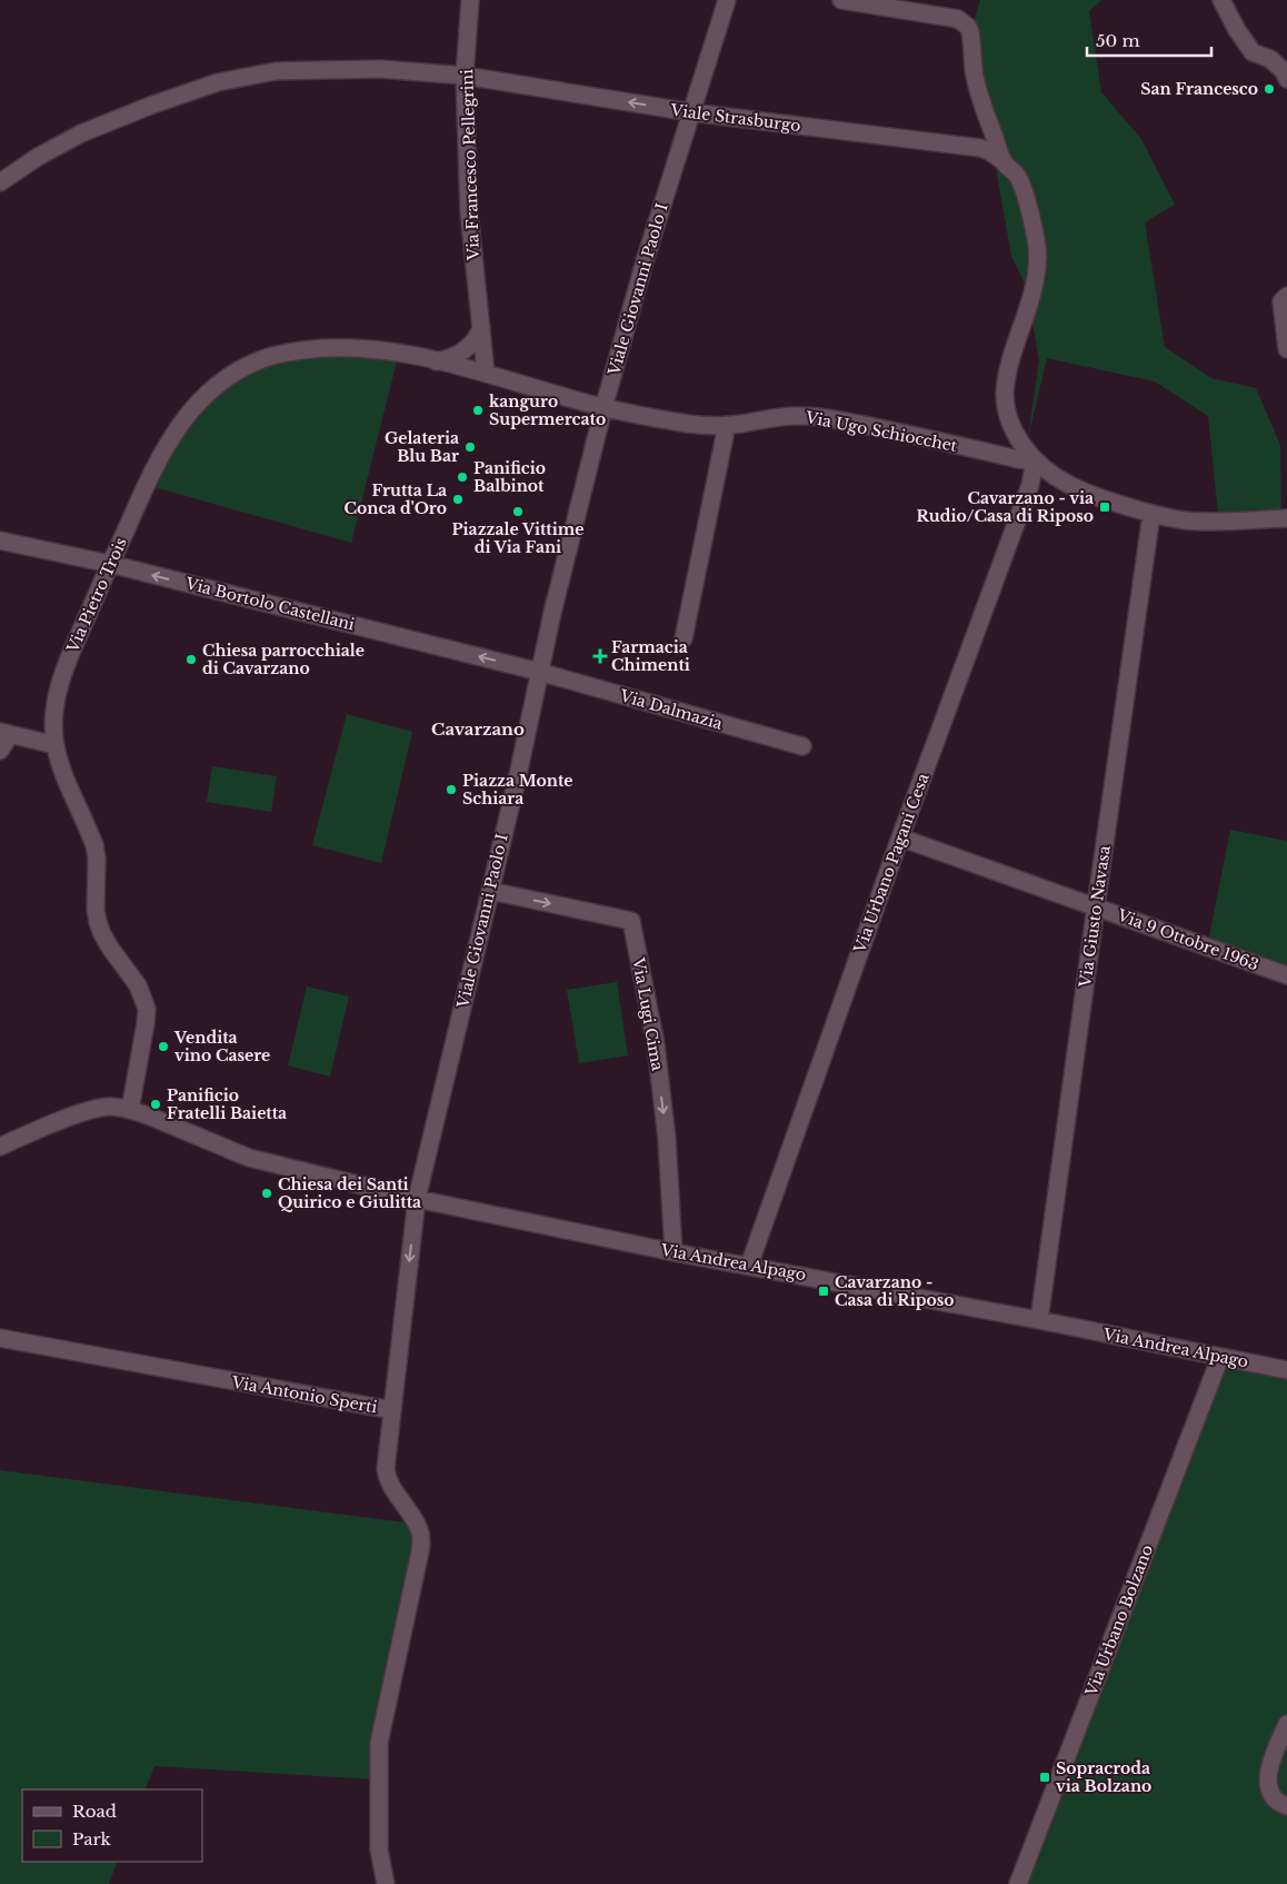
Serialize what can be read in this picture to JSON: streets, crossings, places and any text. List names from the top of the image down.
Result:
{
  "streets": {
    "street": [
      "Viale Strasburgo",
      "Via Francesco Pellegrini",
      "Viale Giovanni Paolo I",
      "Via Ugo Schiocchet",
      "Via Pietro Trois",
      "Via Bortolo Castellani",
      "Via Dalmazia",
      "Via Urbano Pagani Cesa",
      "Via Giusto Navasa",
      "Via 9 Ottobre 1963",
      "Via Lugi Cima",
      "Via Andrea Alpago",
      "Via Antonio Sperti",
      "Via Urbano Bolzano"
    ]
  },
  "crossings": [
    ["Viale Strasburgo", "Via Francesco Pellegrini"],
    ["Viale Strasburgo", "Viale Giovanni Paolo I"],
    ["Via Francesco Pellegrini", "Via Pietro Trois"],
    ["Viale Giovanni Paolo I", "Via Ugo Schiocchet"],
    ["Viale Giovanni Paolo I", "Via Pietro Trois"],
    ["Viale Giovanni Paolo I", "Via Bortolo Castellani"],
    ["Viale Giovanni Paolo I", "Via Dalmazia"],
    ["Viale Giovanni Paolo I", "Via Lugi Cima"],
    ["Viale Giovanni Paolo I", "Via Andrea Alpago"],
    ["Viale Giovanni Paolo I", "Via Antonio Sperti"],
    ["Via Ugo Schiocchet", "Via Pietro Trois"],
    ["Via Ugo Schiocchet", "Via Urbano Pagani Cesa"],
    ["Via Pietro Trois", "Via Bortolo Castellani"],
    ["Via Pietro Trois", "Via Andrea Alpago"],
    ["Via Bortolo Castellani", "Via Dalmazia"],
    ["Via Urbano Pagani Cesa", "Via 9 Ottobre 1963"],
    ["Via Urbano Pagani Cesa", "Via Andrea Alpago"],
    ["Via Giusto Navasa", "Via 9 Ottobre 1963"],
    ["Via Giusto Navasa", "Via Andrea Alpago"],
    ["Via Lugi Cima", "Via Andrea Alpago"],
    ["Via Andrea Alpago", "Via Urbano Bolzano"]
  ],
  "one_way": ["Via Bortolo Castellani", "Via Lugi Cima"],
  "districts": ["Cavarzano"],
  "places": {
    "other": [
      "San Francesco",
      "kanguro Supermercato",
      "Gelateria Blu Bar",
      "Panificio Balbinot",
      "Frutta La Conca d'Oro",
      "Piazzale Vittime di Via Fani",
      "Chiesa parrocchiale di Cavarzano",
      "Piazza Monte Schiara",
      "Vendita vino Casere",
      "Panificio Fratelli Baietta",
      "Chiesa dei Santi Quirico e Giulitta"
    ],
    "transit": ["Cavarzano - via Rudio/Casa di Riposo", "Cavarzano - Casa di Riposo", "Sopracroda via Bolzano"],
    "health": ["Farmacia Chimenti"]
  },
  "legend": ["Road", "Park"],
  "scale_bar": "50 m"
}
